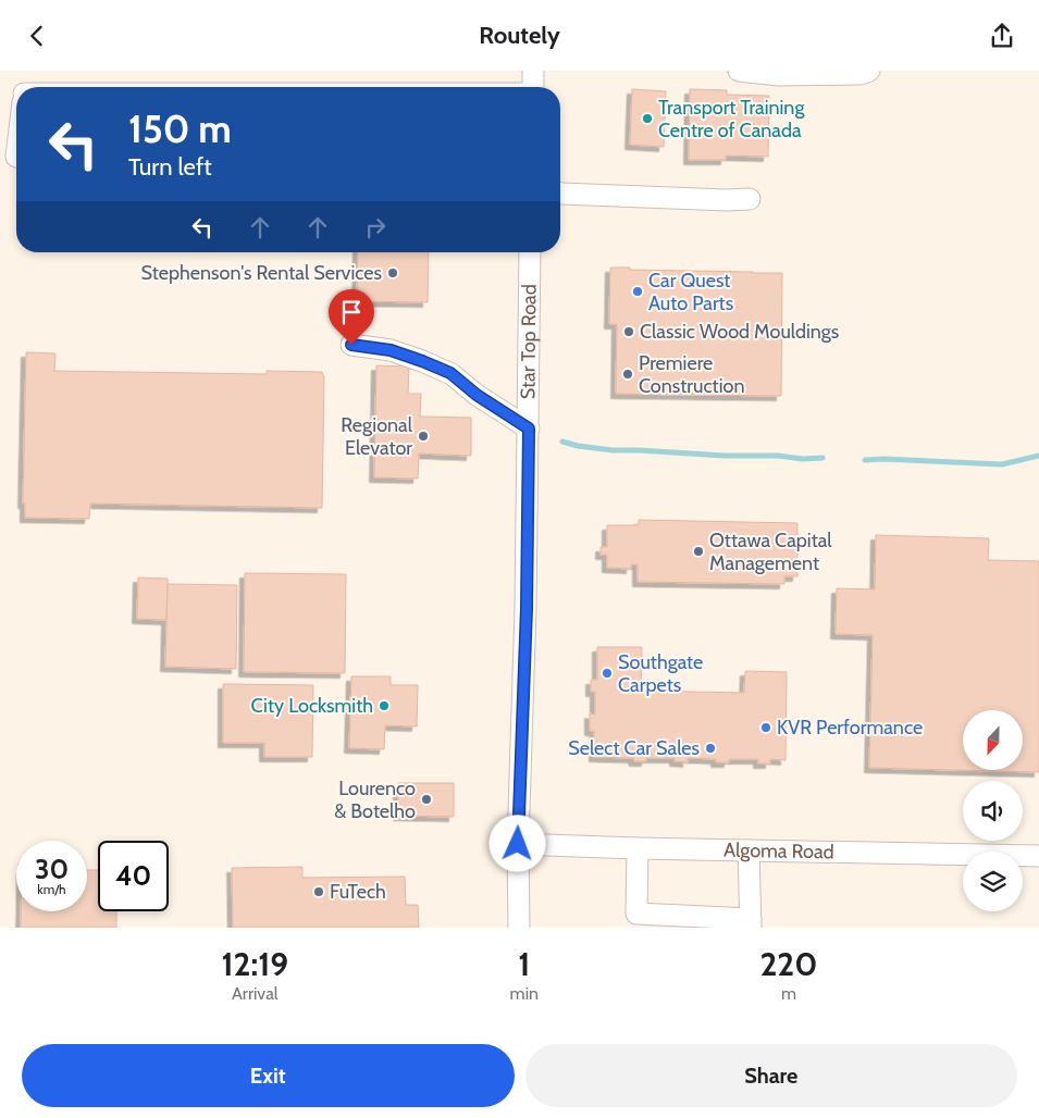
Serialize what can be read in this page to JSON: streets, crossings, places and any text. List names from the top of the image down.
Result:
{
  "streets": {
    "street": ["Star Top Road", "Algoma Road"]
  },
  "crossings": [
    ["Star Top Road", "Algoma Road"]
  ],
  "places": [
    "Transport Training Centre of Canada",
    "Stephenson's Rental Services",
    "Car Quest Auto Parts",
    "Classic Wood Mouldings",
    "Premiere Construction",
    "Regional Elevator",
    "Ottawa Capital Management",
    "Southgate Carpets",
    "City Locksmith",
    "KVR Performance",
    "Select Car Sales",
    "Lourenco & Botelho",
    "FuTech"
  ],
  "north": "bottom",
  "page": {
    "header": "Routely",
    "turn": ["150 m", "Turn left"],
    "speed": "30 km/h",
    "limit": "40",
    "eta": [
      "12:19",
      "Arrival",
      "1",
      "min",
      "220",
      "m"
    ],
    "buttons": ["Exit", "Share"]
  }
}
